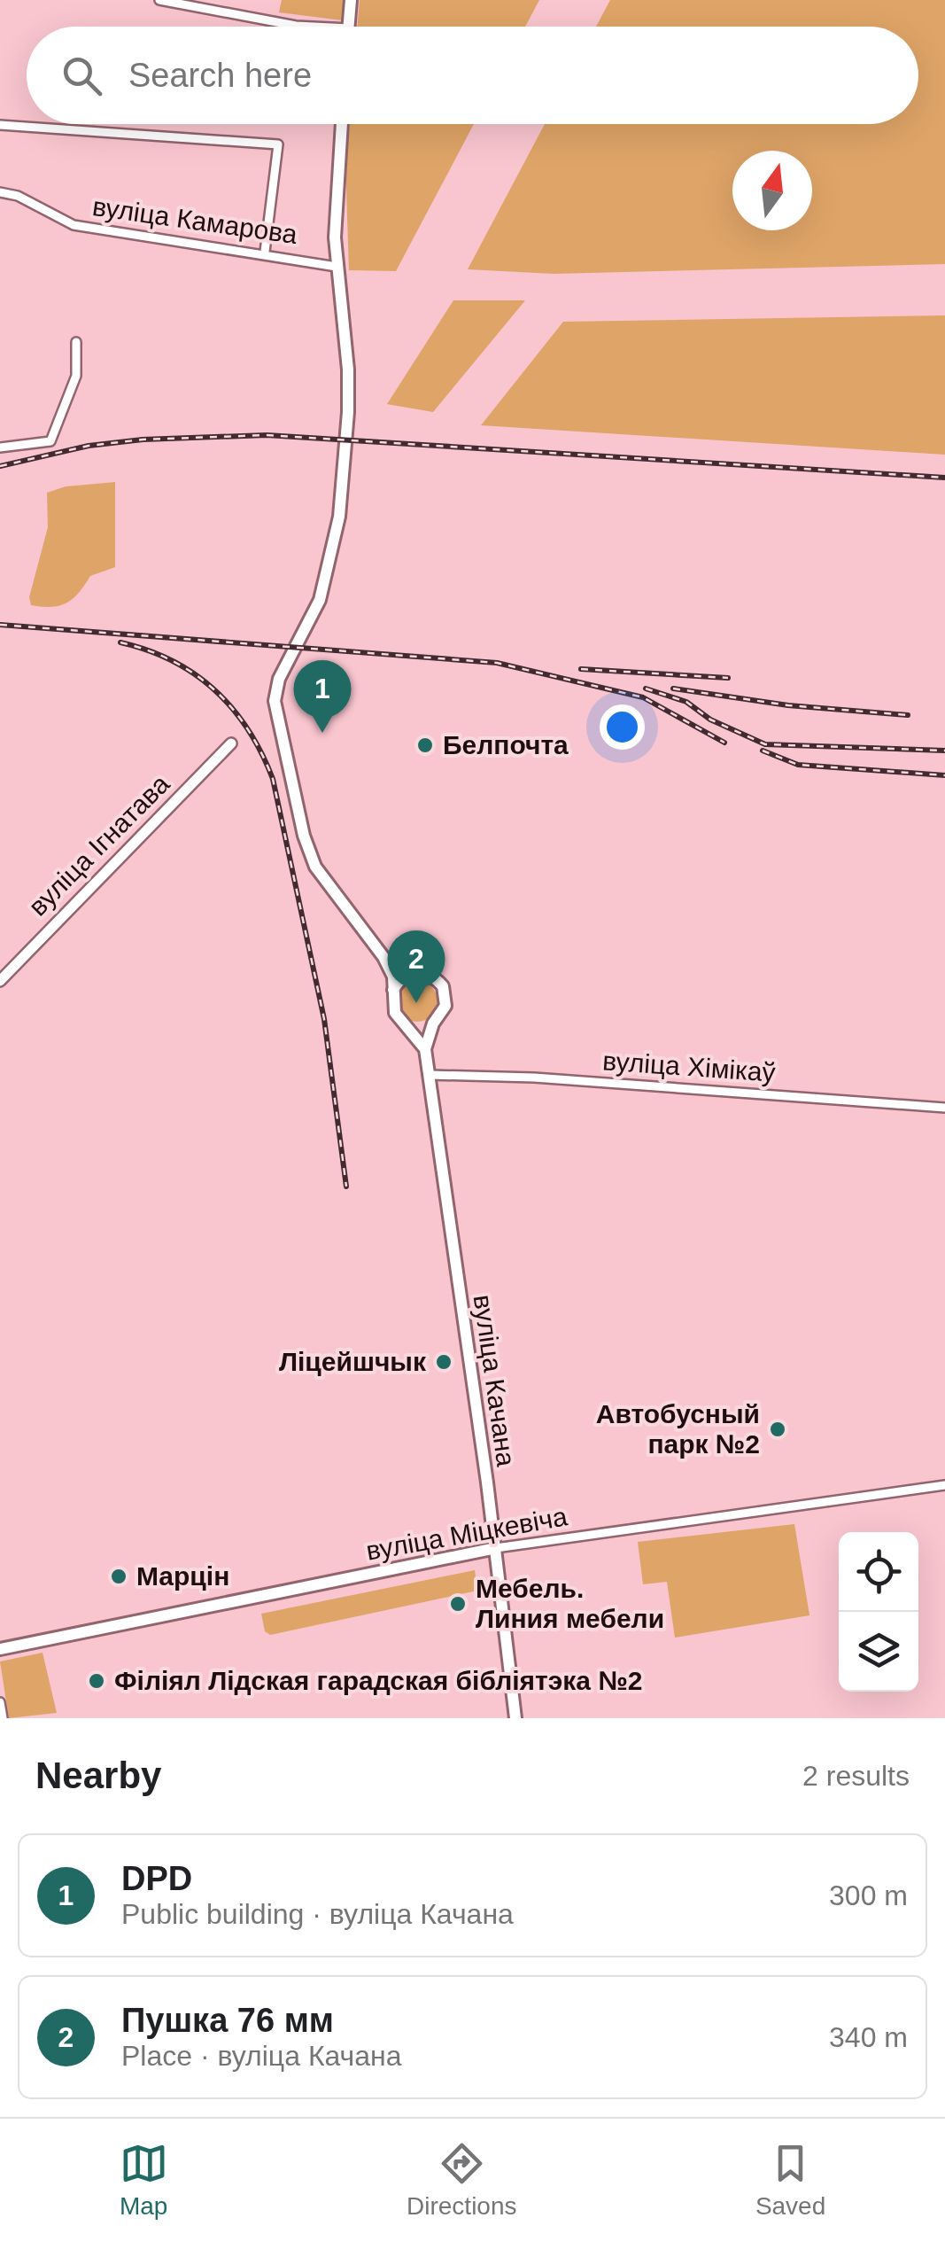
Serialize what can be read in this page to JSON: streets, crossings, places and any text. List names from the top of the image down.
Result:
{
  "streets": {
    "main road": ["вуліца Качана", "вуліца Міцкевіча"],
    "street": ["вуліца Камарова", "вуліца Ігнатава", "вуліца Хімікаў"]
  },
  "crossings": [
    ["вуліца Камарова", "вуліца Качана"],
    ["вуліца Хімікаў", "вуліца Качана"],
    ["вуліца Качана", "вуліца Міцкевіча"]
  ],
  "places": [
    "Белпочта",
    "Ліцейшчык",
    "Автобусный парк №2",
    "Марцін",
    "Мебель. Линия мебели",
    "Філіял Лідская гарадская бібліятэка №2"
  ],
  "north": "top",
  "page": {
    "search": "Search here",
    "pins": ["1", "2"],
    "heading": ["Nearby", "2 results"],
    "list": [
      {
        "mark": "1",
        "name": "DPD",
        "note": "Public building · вуліца Качана",
        "value": "300 m"
      },
      {
        "mark": "2",
        "name": "Пушка 76 мм",
        "note": "Place · вуліца Качана",
        "value": "340 m"
      }
    ],
    "nav": ["Map", "Directions", "Saved"]
  }
}
